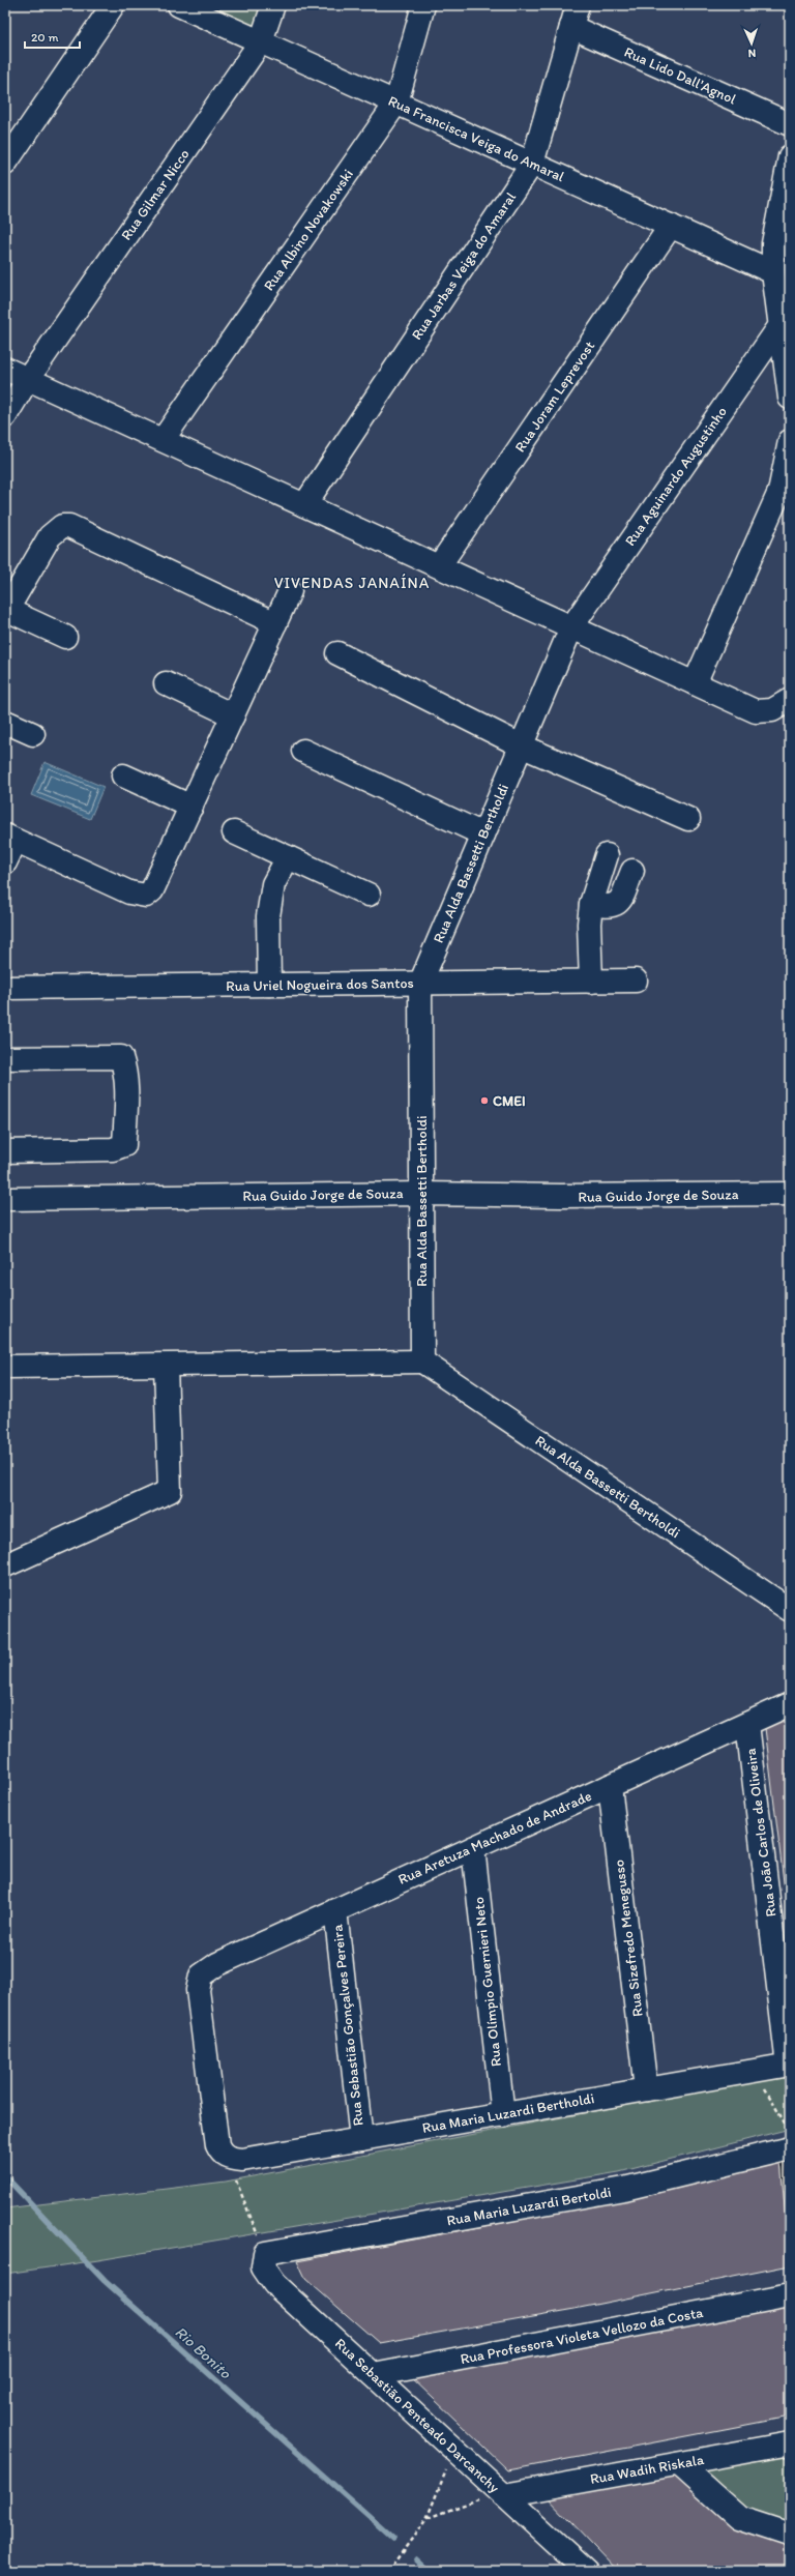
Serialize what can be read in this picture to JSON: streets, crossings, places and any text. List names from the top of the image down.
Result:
{
  "streets": {
    "street": [
      "Rua Lido Dall'Agnol",
      "Rua Francisca Veiga do Amaral",
      "Rua Gilmar Nicco",
      "Rua Albino Novakowski",
      "Rua Jarbas Veiga do Amaral",
      "Rua Joram Leprevost",
      "Rua Aguinardo Augustinho",
      "Rua Alda Bassetti Bertholdi",
      "Rua Uriel Nogueira dos Santos",
      "Rua Guido Jorge de Souza",
      "Rua João Carlos de Oliveira",
      "Rua Aretuza Machado de Andrade",
      "Rua Sizefredo Menegusso",
      "Rua Olímpio Guernieri Neto",
      "Rua Sebastião Gonçalves Pereira",
      "Rua Maria Luzardi Bertholdi",
      "Rua Maria Luzardi Bertoldi",
      "Rua Professora Violeta Vellozo da Costa",
      "Rua Sebastião Penteado Darcanchy",
      "Rua Wadih Riskala"
    ]
  },
  "crossings": [
    ["Rua Lido Dall'Agnol", "Rua Jarbas Veiga do Amaral"],
    ["Rua Francisca Veiga do Amaral", "Rua Gilmar Nicco"],
    ["Rua Francisca Veiga do Amaral", "Rua Albino Novakowski"],
    ["Rua Francisca Veiga do Amaral", "Rua Jarbas Veiga do Amaral"],
    ["Rua Francisca Veiga do Amaral", "Rua Joram Leprevost"],
    ["Rua Aguinardo Augustinho", "Rua Alda Bassetti Bertholdi"],
    ["Rua Alda Bassetti Bertholdi", "Rua Uriel Nogueira dos Santos"],
    ["Rua Alda Bassetti Bertholdi", "Rua Guido Jorge de Souza"],
    ["Rua João Carlos de Oliveira", "Rua Aretuza Machado de Andrade"],
    ["Rua João Carlos de Oliveira", "Rua Maria Luzardi Bertholdi"],
    ["Rua Aretuza Machado de Andrade", "Rua Sizefredo Menegusso"],
    ["Rua Aretuza Machado de Andrade", "Rua Olímpio Guernieri Neto"],
    ["Rua Aretuza Machado de Andrade", "Rua Sebastião Gonçalves Pereira"],
    ["Rua Aretuza Machado de Andrade", "Rua Maria Luzardi Bertholdi"],
    ["Rua Sizefredo Menegusso", "Rua Maria Luzardi Bertholdi"],
    ["Rua Olímpio Guernieri Neto", "Rua Maria Luzardi Bertholdi"],
    ["Rua Sebastião Gonçalves Pereira", "Rua Maria Luzardi Bertholdi"],
    ["Rua Maria Luzardi Bertoldi", "Rua Sebastião Penteado Darcanchy"],
    ["Rua Professora Violeta Vellozo da Costa", "Rua Sebastião Penteado Darcanchy"],
    ["Rua Sebastião Penteado Darcanchy", "Rua Wadih Riskala"]
  ],
  "districts": ["VIVENDAS JANAÍNA"],
  "water": ["Rio Bonito"],
  "places": ["CMEI"],
  "scale_bar": "20 m",
  "north": "bottom"
}
